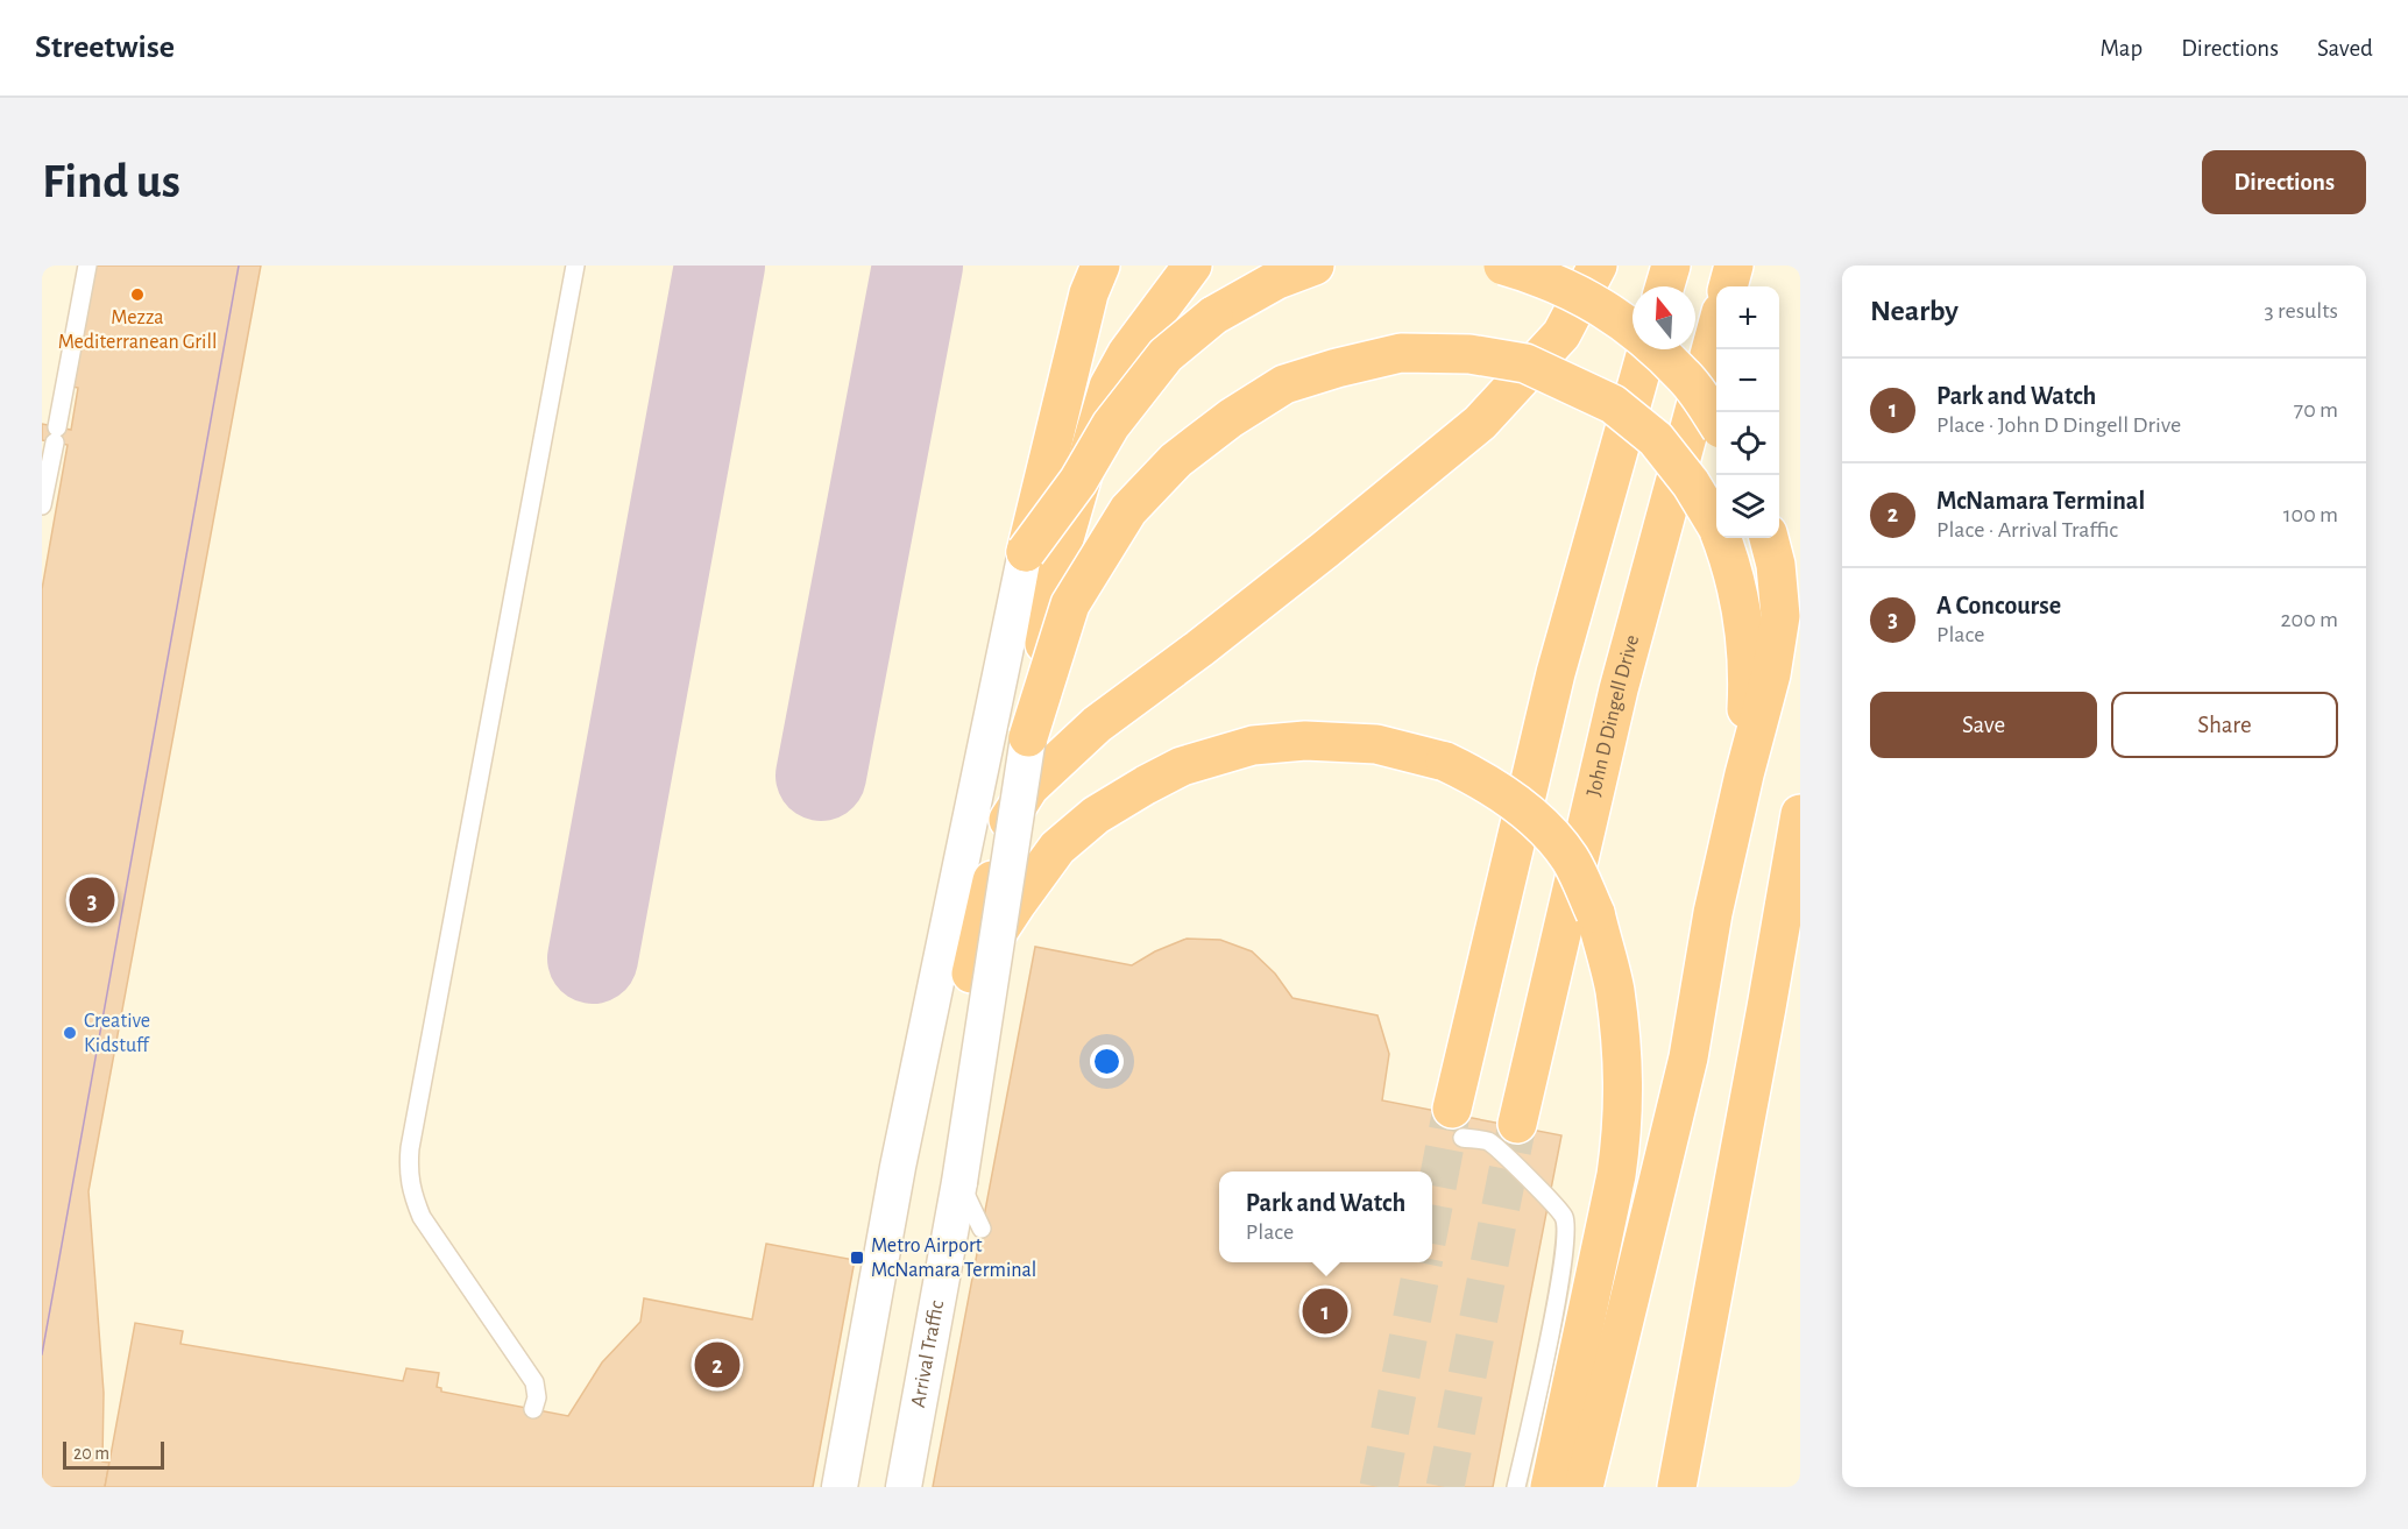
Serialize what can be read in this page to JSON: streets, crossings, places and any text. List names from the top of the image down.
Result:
{
  "streets": {
    "highway": ["John D Dingell Drive"],
    "street": ["Arrival Traffic"]
  },
  "places": {
    "other": ["Mezza Mediterranean Grill", "Creative Kidstuff"],
    "transit": ["Metro Airport McNamara Terminal"]
  },
  "scale_bar": "20 m",
  "north": "top",
  "page": {
    "header": "Streetwise",
    "nav": ["Map", "Directions", "Saved"],
    "buttons": [
      "Directions",
      ["Save", "Share"]
    ],
    "title": "Find us",
    "heading": ["Nearby", "3 results"],
    "map_buttons": ["+", "−"],
    "list": [
      {
        "mark": "1",
        "name": "Park and Watch",
        "note": "Place · John D Dingell Drive",
        "value": "70 m"
      },
      {
        "mark": "2",
        "name": "McNamara Terminal",
        "note": "Place · Arrival Traffic",
        "value": "100 m"
      },
      {
        "mark": "3",
        "name": "A Concourse",
        "note": "Place",
        "value": "200 m"
      }
    ],
    "pins": ["3", "1", "2"],
    "popup": ["Park and Watch", "Place"],
    "scale": "20 m"
  }
}
